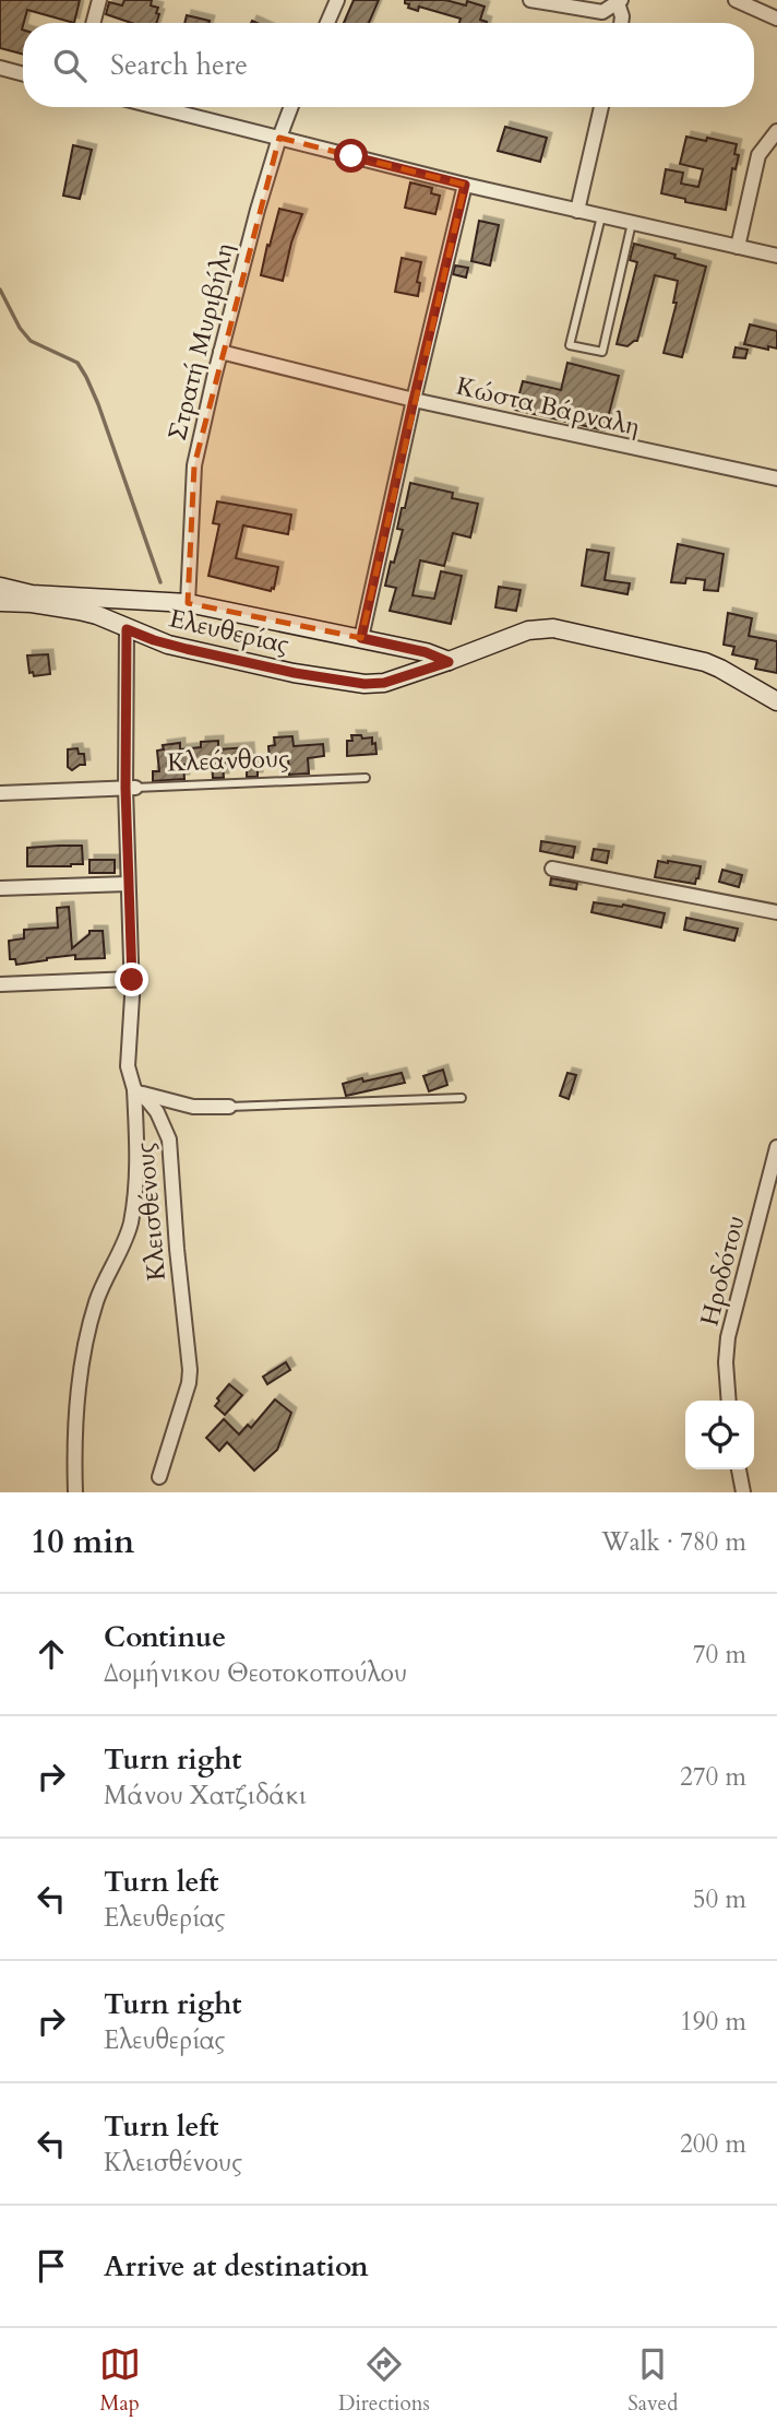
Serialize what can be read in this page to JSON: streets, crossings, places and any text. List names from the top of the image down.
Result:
{
  "streets": {
    "street": [
      "Στρατή Μυριβήλη",
      "Κώστα Βάρναλη",
      "Ελευθερίας",
      "Κλεάνθους",
      "Κλεισθένους",
      "Ηροδότου"
    ]
  },
  "crossings": [
    ["Στρατή Μυριβήλη", "Κώστα Βάρναλη"],
    ["Στρατή Μυριβήλη", "Ελευθερίας"],
    ["Ελευθερίας", "Κλεισθένους"],
    ["Κλεάνθους", "Κλεισθένους"]
  ],
  "page": {
    "search": "Search here",
    "heading": ["10 min", "Walk · 780 m"],
    "list": [
      ["Continue", "Δομήνικου Θεοτοκοπούλου", "70 m"],
      ["Turn right", "Μάνου Χατζιδάκι", "270 m"],
      ["Turn left", "Ελευθερίας", "50 m"],
      ["Turn right", "Ελευθερίας", "190 m"],
      ["Turn left", "Κλεισθένους", "200 m"],
      "Arrive at destination"
    ],
    "nav": ["Map", "Directions", "Saved"]
  }
}
